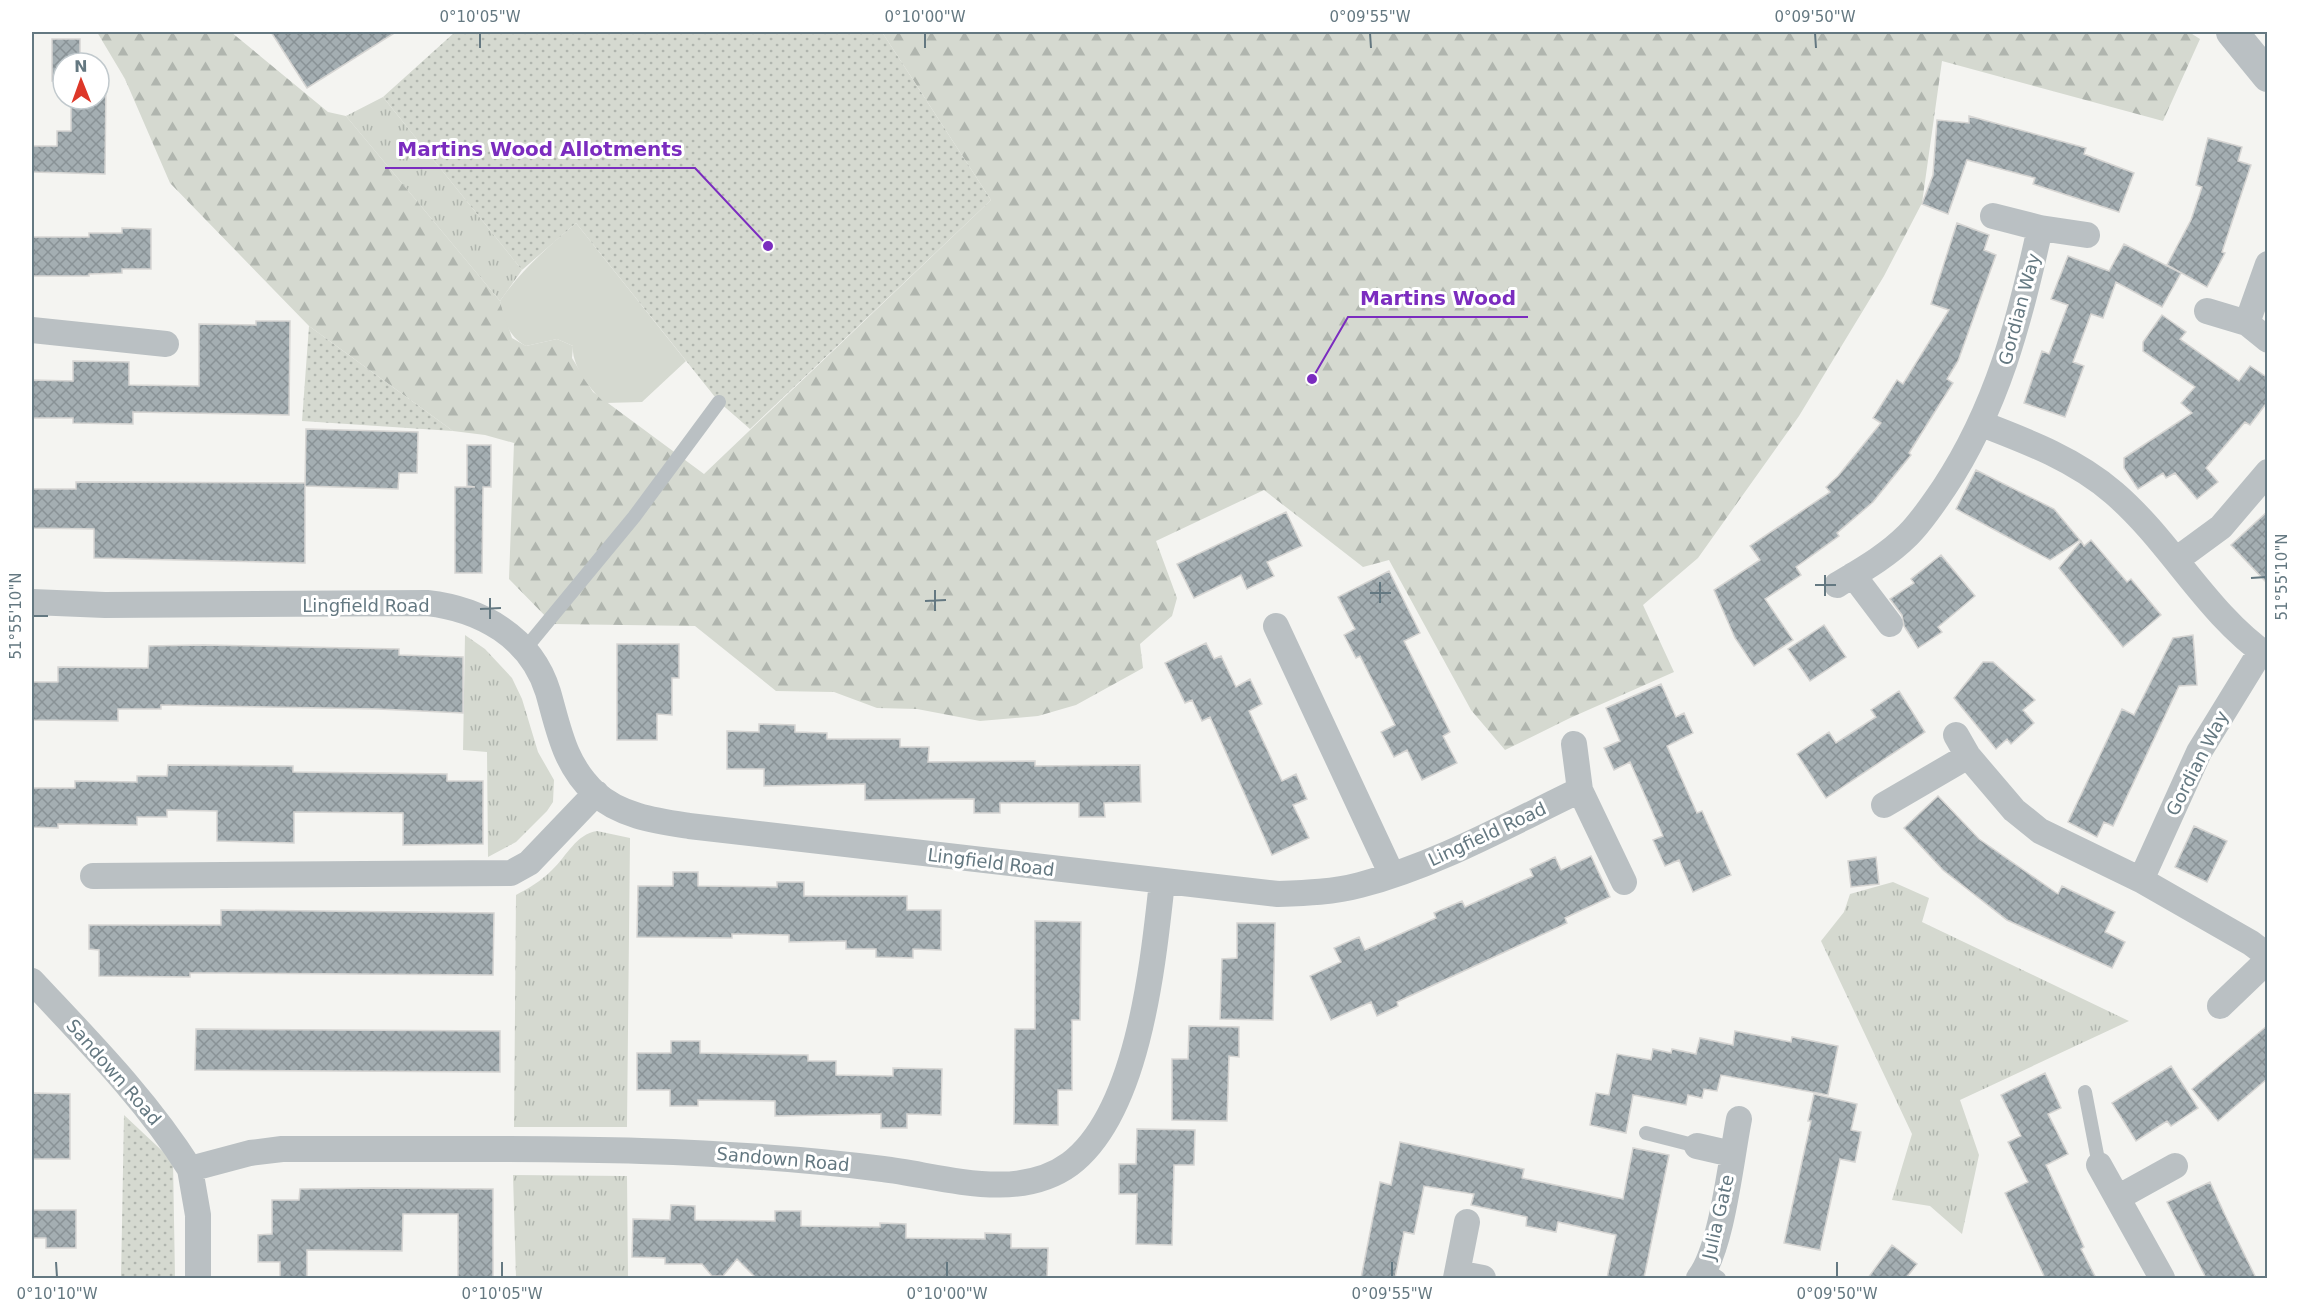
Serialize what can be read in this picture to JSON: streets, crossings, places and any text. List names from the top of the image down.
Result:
{
  "streets": {
    "street": [
      "Gordian Way",
      "Lingfield Road",
      "Sandown Road",
      "Julia Gate"
    ]
  },
  "crossings": [
    ["Lingfield Road", "Sandown Road"]
  ],
  "places": ["Martins Wood Allotments", "Martins Wood"],
  "north": "top",
  "coordinates": [
    "0°10'05\"W",
    "0°10'00\"W",
    "0°09'55\"W",
    "0°09'50\"W",
    "51°55'10\"N",
    "0°10'10\"W"
  ]
}
